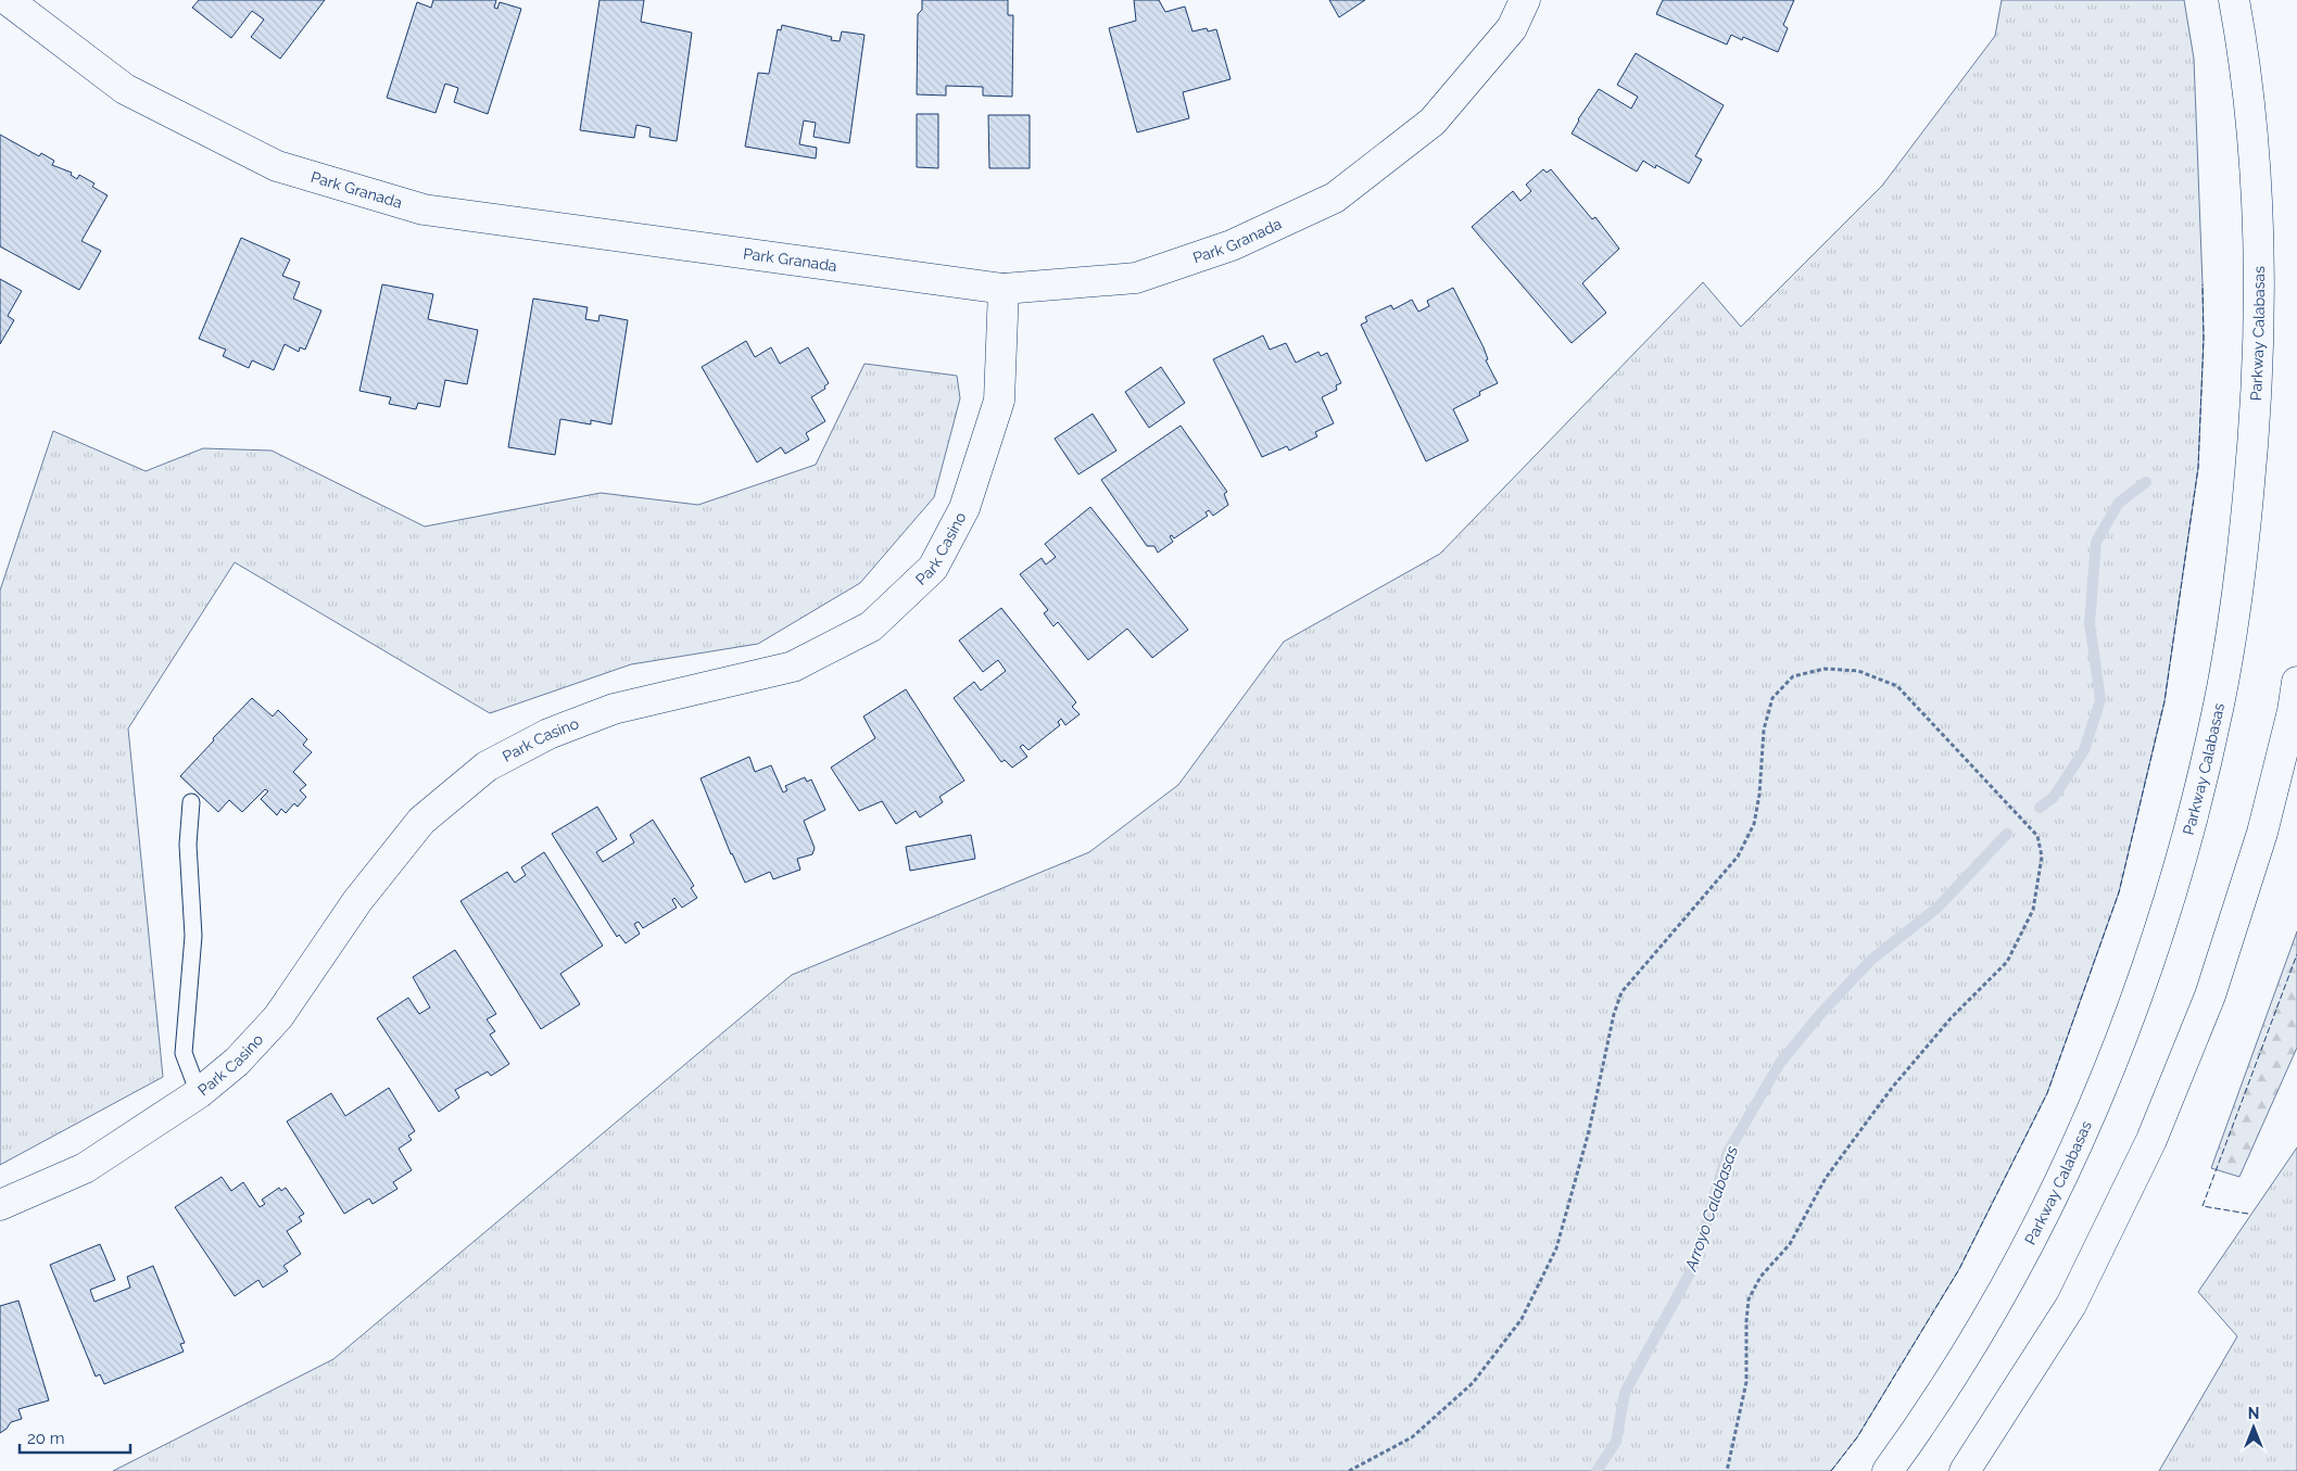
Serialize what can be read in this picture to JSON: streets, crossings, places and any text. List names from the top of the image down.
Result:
{
  "streets": {
    "street": ["Park Granada", "Parkway Calabasas", "Park Casino"]
  },
  "crossings": [
    ["Park Granada", "Park Casino"]
  ],
  "water": ["Arroyo Calabasas"],
  "scale_bar": "20 m",
  "north": "top"
}
